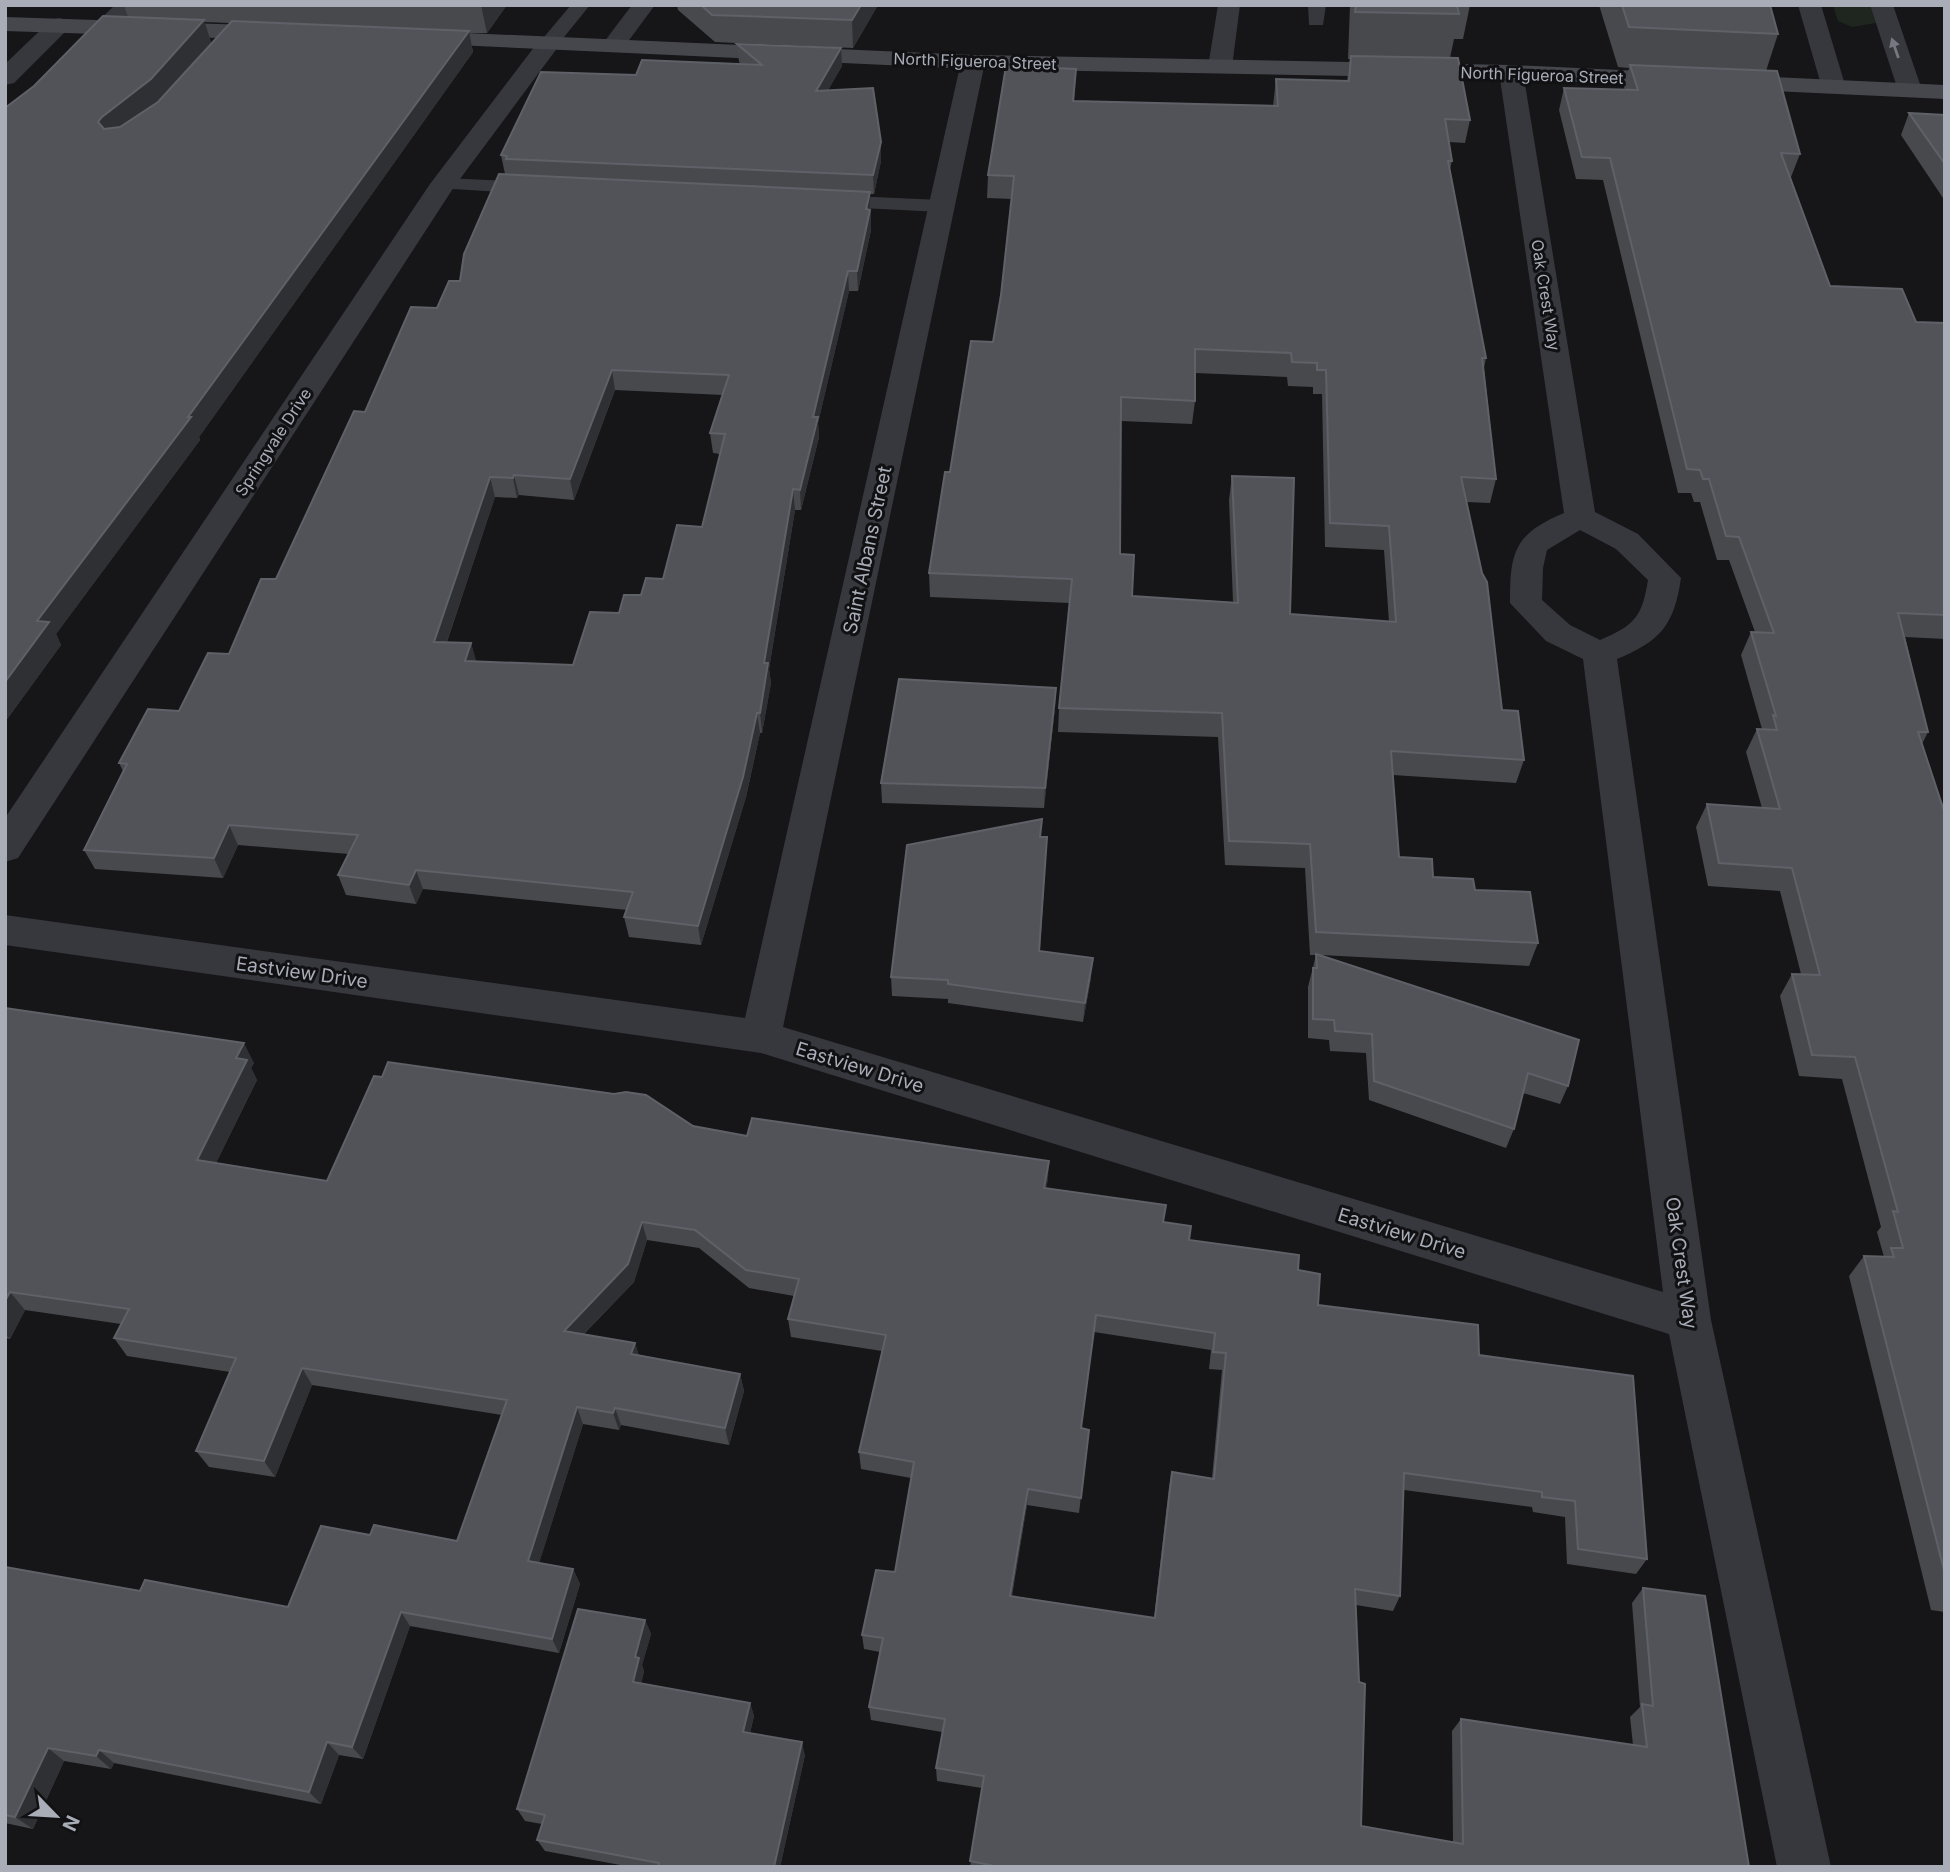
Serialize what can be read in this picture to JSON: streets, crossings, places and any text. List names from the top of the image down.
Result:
{
  "streets": {
    "main road": ["North Figueroa Street"],
    "street": [
      "Oak Crest Way",
      "Springvale Drive",
      "Saint Albans Street",
      "Eastview Drive"
    ]
  },
  "crossings": [
    ["North Figueroa Street", "Oak Crest Way"],
    ["North Figueroa Street", "Springvale Drive"],
    ["North Figueroa Street", "Saint Albans Street"],
    ["Oak Crest Way", "Eastview Drive"],
    ["Saint Albans Street", "Eastview Drive"]
  ],
  "north": "bottom right"
}
